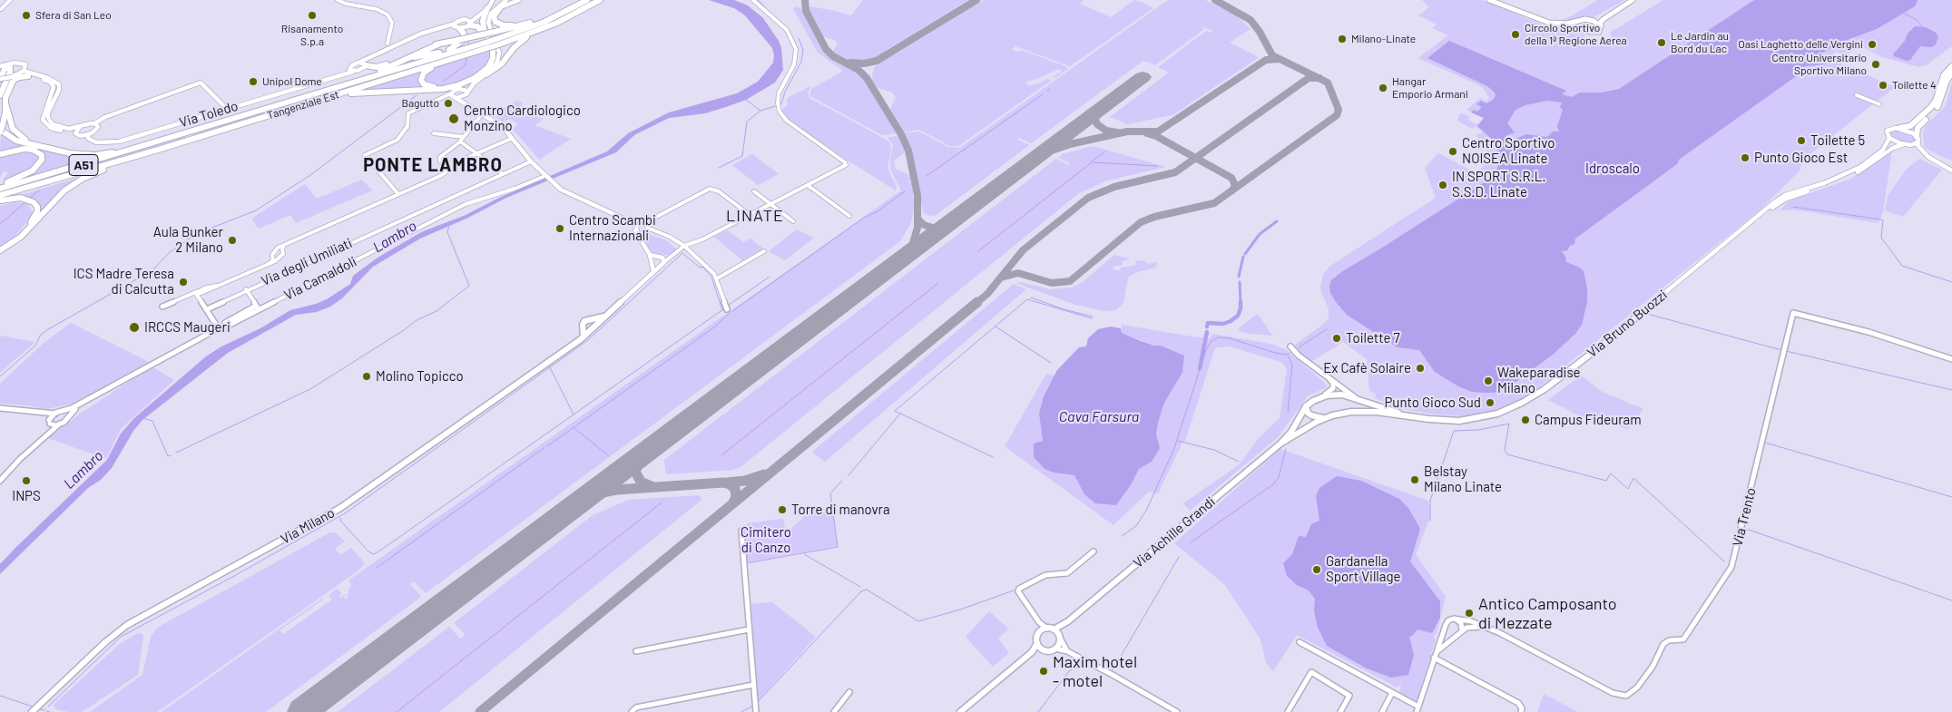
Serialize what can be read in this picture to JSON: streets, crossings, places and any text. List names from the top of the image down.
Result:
{
  "streets": {
    "highway": ["Tangenziale Est", "A51"],
    "street": [
      "Via Toledo",
      "Via degli Umiliati",
      "Via Camaldoli",
      "Via Bruno Buozzi",
      "Via Trento",
      "Via Milano",
      "Via Achille Grandi"
    ]
  },
  "crossings": [
    ["Via Bruno Buozzi", "Via Achille Grandi"]
  ],
  "districts": ["PONTE LAMBRO", "LINATE"],
  "water": ["Lambro", "Cava Farsura"],
  "parks": ["Idroscalo", "Cimitero di Canzo"],
  "places": [
    "Sfera di San Leo",
    "Risanamento S.p.a",
    "Circolo Sportivo della 1ª Regione Aerea",
    "Milano-Linate",
    "Le Jardin au Bord du Lac",
    "Oasi Laghetto delle Vergini",
    "Centro Universitario Sportivo Milano",
    "Unipol Dome",
    "Toilette 4",
    "Hangar Emporio Armani",
    "Bagutto",
    "Centro Cardiologico Monzino",
    "Toilette 5",
    "Centro Sportivo NOISEA Linate",
    "Punto Gioco Est",
    "IN SPORT S.R.L. S.S.D. Linate",
    "Centro Scambi Internazionali",
    "Aula Bunker 2 Milano",
    "ICS Madre Teresa di Calcutta",
    "IRCCS Maugeri",
    "Toilette 7",
    "Ex Cafè Solaire",
    "Molino Topicco",
    "Wakeparadise Milano",
    "Punto Gioco Sud",
    "Campus Fideuram",
    "Belstay Milano Linate",
    "INPS",
    "Torre di manovra",
    "Gardanella Sport Village",
    "Antico Camposanto di Mezzate",
    "Maxim hotel - motel"
  ]
}
